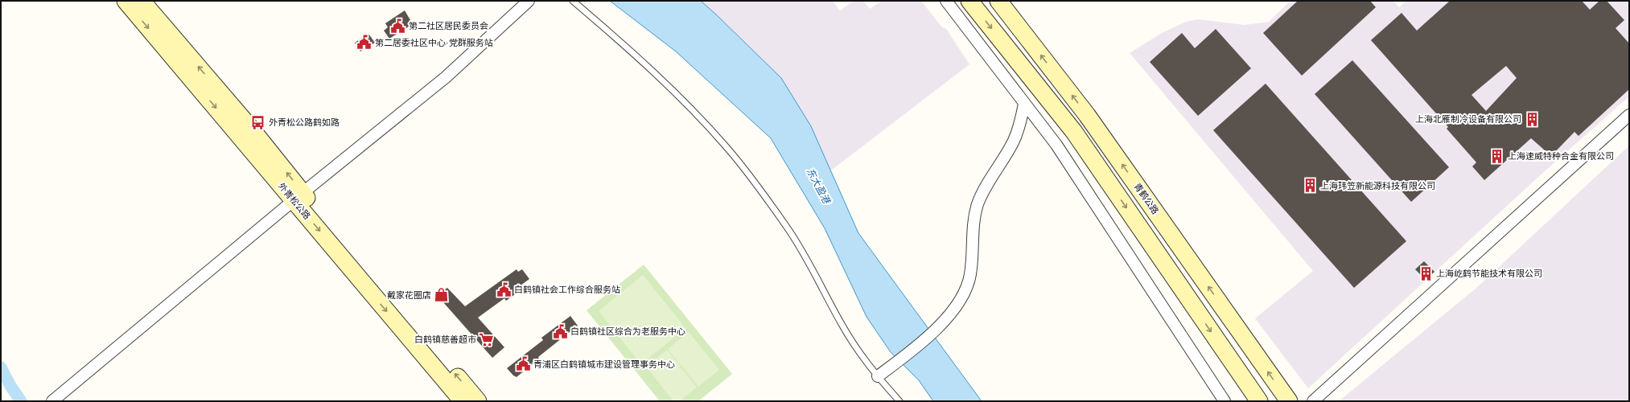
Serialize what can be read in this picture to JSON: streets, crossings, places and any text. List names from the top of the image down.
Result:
{
  "streets": {
    "main road": ["青鹤公路", "外青松公路"]
  },
  "water": ["东大盈港"],
  "places": {
    "public building": [
      "第二社区居民委员会",
      "第二居委社区中心·党群服务站",
      "白鹤镇社会工作综合服务站",
      "白鹤镇社区综合为老服务中心",
      "青浦区白鹤镇城市建设管理事务中心"
    ],
    "building": [
      "上海北雁制冷设备有限公司",
      "上海速威特种合金有限公司",
      "上海玮笠新能源科技有限公司",
      "上海屹鹤节能技术有限公司"
    ],
    "bus stop": ["外青松公路鹤如路"],
    "shop": ["戴家花圈店"],
    "supermarket": ["白鹤镇慈善超市"]
  }
}
